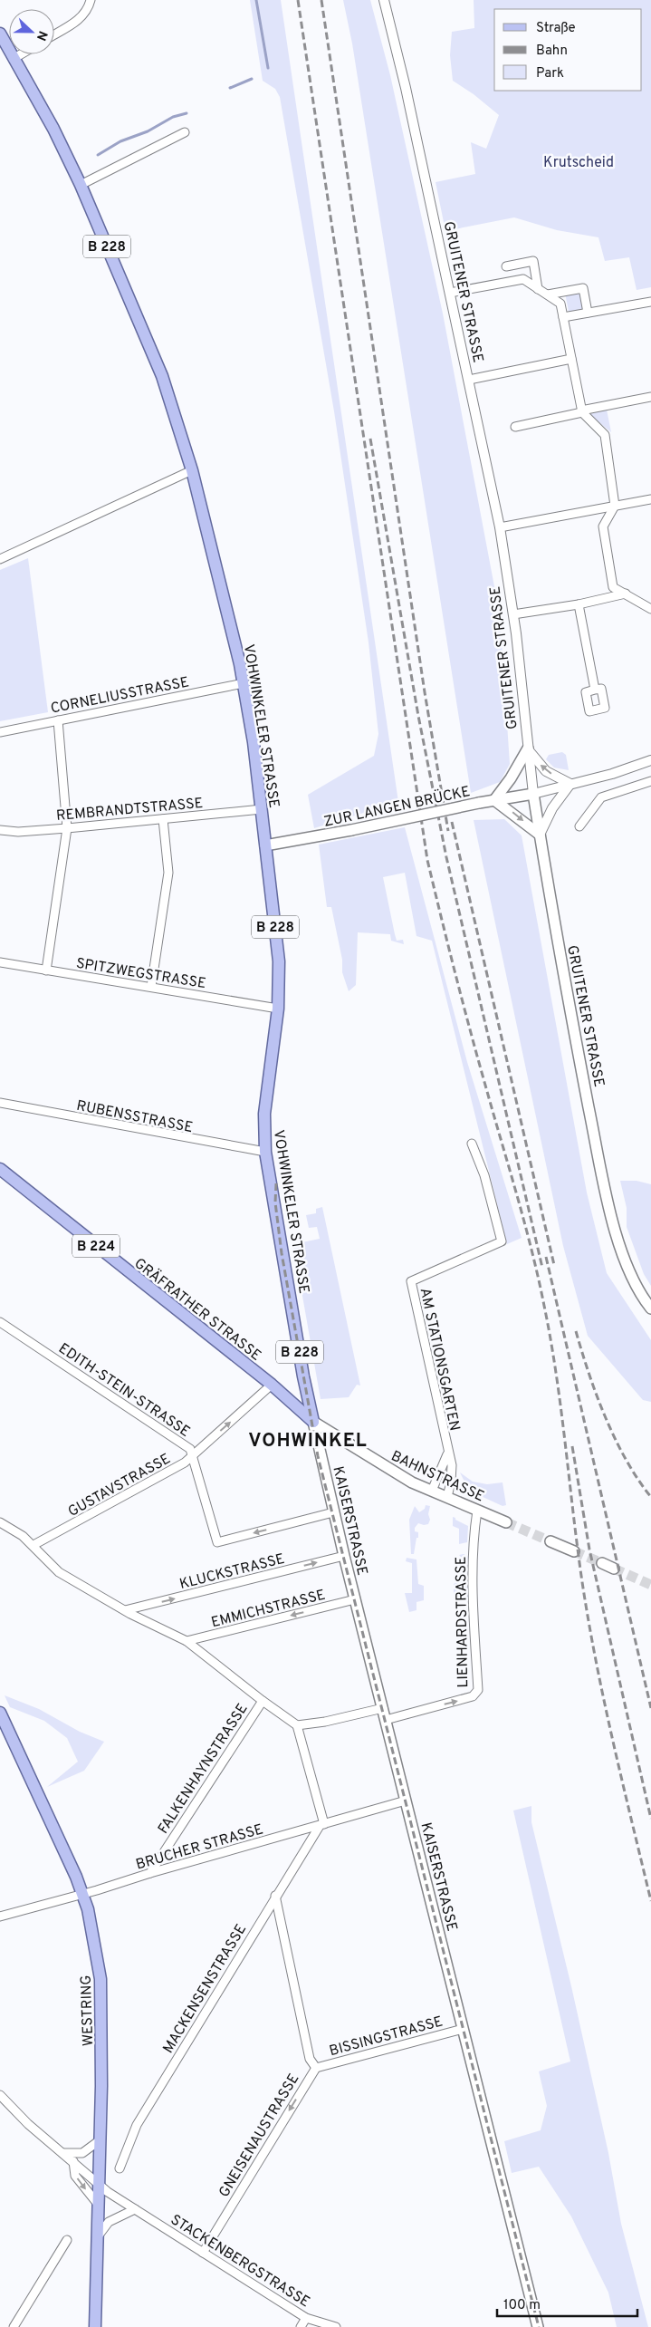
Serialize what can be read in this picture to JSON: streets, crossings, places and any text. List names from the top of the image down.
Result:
{
  "streets": {
    "main road": [
      "B 228",
      "GRUITENER STRASSE",
      "VOHWINKELER STRASSE",
      "ZUR LANGEN BRÜCKE",
      "B 224",
      "GRÄFRATHER STRASSE",
      "BAHNSTRASSE",
      "KAISERSTRASSE",
      "WESTRING"
    ],
    "street": [
      "CORNELIUSSTRASSE",
      "REMBRANDTSTRASSE",
      "SPITZWEGSTRASSE",
      "RUBENSSTRASSE",
      "AM STATIONSGARTEN",
      "EDITH-STEIN-STRASSE",
      "GUSTAVSTRASSE",
      "KLUCKSTRASSE",
      "EMMICHSTRASSE",
      "LIENHARDSTRASSE",
      "FALKENHAYNSTRASSE",
      "BRUCHER STRASSE",
      "MACKENSENSTRASSE",
      "BISSINGSTRASSE",
      "GNEISENAUSTRASSE",
      "STACKENBERGSTRASSE"
    ]
  },
  "crossings": [
    ["GRUITENER STRASSE", "ZUR LANGEN BRÜCKE"],
    ["CORNELIUSSTRASSE", "VOHWINKELER STRASSE"],
    ["VOHWINKELER STRASSE", "ZUR LANGEN BRÜCKE"],
    ["VOHWINKELER STRASSE", "REMBRANDTSTRASSE"],
    ["VOHWINKELER STRASSE", "SPITZWEGSTRASSE"],
    ["VOHWINKELER STRASSE", "RUBENSSTRASSE"],
    ["VOHWINKELER STRASSE", "GRÄFRATHER STRASSE"],
    ["VOHWINKELER STRASSE", "BAHNSTRASSE"],
    ["VOHWINKELER STRASSE", "KAISERSTRASSE"],
    ["GRÄFRATHER STRASSE", "BAHNSTRASSE"],
    ["GRÄFRATHER STRASSE", "GUSTAVSTRASSE"],
    ["GRÄFRATHER STRASSE", "KAISERSTRASSE"],
    ["AM STATIONSGARTEN", "BAHNSTRASSE"],
    ["EDITH-STEIN-STRASSE", "GUSTAVSTRASSE"],
    ["EDITH-STEIN-STRASSE", "KAISERSTRASSE"],
    ["BAHNSTRASSE", "KAISERSTRASSE"],
    ["BAHNSTRASSE", "LIENHARDSTRASSE"],
    ["KAISERSTRASSE", "KLUCKSTRASSE"],
    ["KAISERSTRASSE", "EMMICHSTRASSE"],
    ["KAISERSTRASSE", "LIENHARDSTRASSE"],
    ["KAISERSTRASSE", "BRUCHER STRASSE"],
    ["KAISERSTRASSE", "BISSINGSTRASSE"],
    ["FALKENHAYNSTRASSE", "BRUCHER STRASSE"],
    ["BRUCHER STRASSE", "MACKENSENSTRASSE"],
    ["BRUCHER STRASSE", "WESTRING"],
    ["MACKENSENSTRASSE", "GNEISENAUSTRASSE"],
    ["WESTRING", "STACKENBERGSTRASSE"],
    ["BISSINGSTRASSE", "GNEISENAUSTRASSE"],
    ["GNEISENAUSTRASSE", "STACKENBERGSTRASSE"]
  ],
  "one_way": [
    "GUSTAVSTRASSE",
    "KLUCKSTRASSE",
    "EMMICHSTRASSE",
    "LIENHARDSTRASSE",
    "GNEISENAUSTRASSE"
  ],
  "districts": ["VOHWINKEL"],
  "parks": ["Krutscheid"],
  "legend": ["Straße", "Bahn", "Park"],
  "scale_bar": "100 m",
  "north": "right"
}
